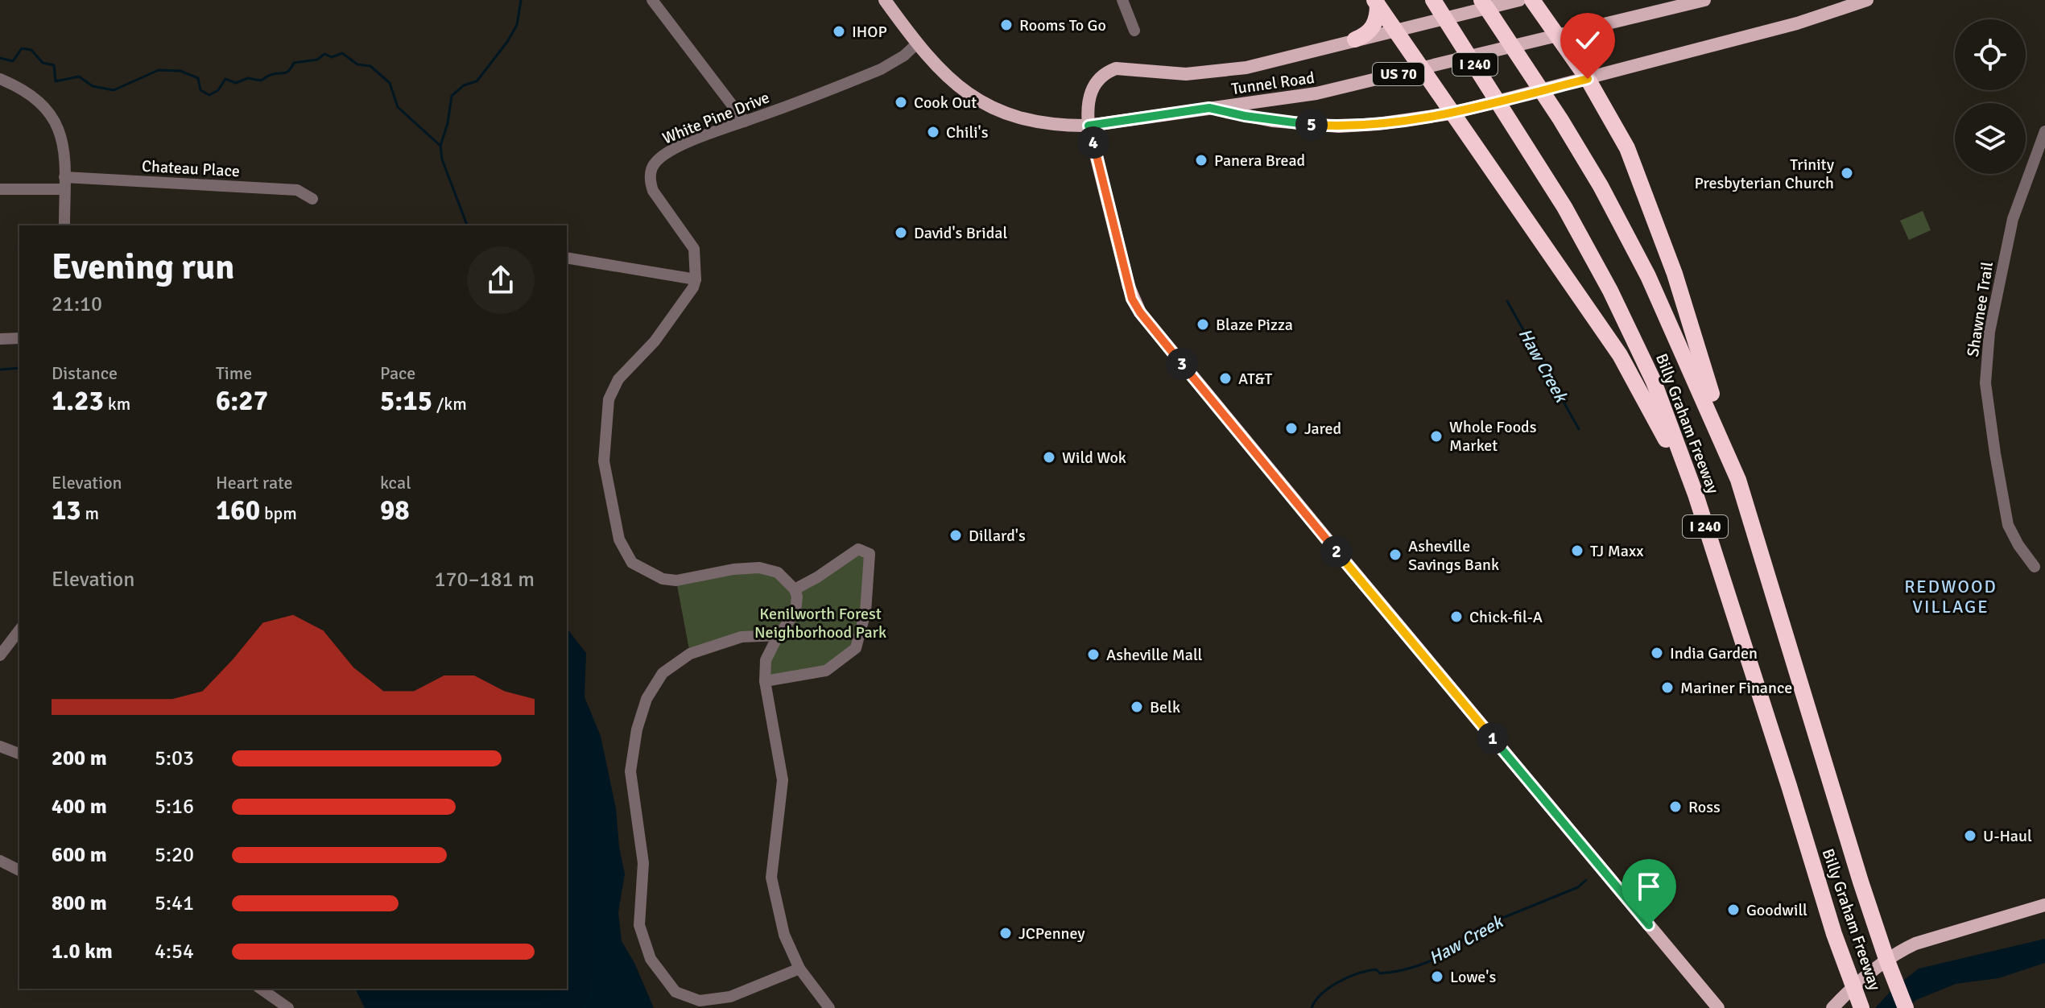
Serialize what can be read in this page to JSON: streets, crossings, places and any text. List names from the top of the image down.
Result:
{
  "streets": {
    "highway": ["I 240", "Billy Graham Freeway"],
    "main road": ["US 70", "Tunnel Road"],
    "street": ["White Pine Drive", "Chateau Place", "Shawnee Trail"]
  },
  "crossings": [
    ["Tunnel Road", "White Pine Drive"]
  ],
  "districts": ["REDWOOD VILLAGE"],
  "water": ["Haw Creek"],
  "parks": ["Kenilworth Forest Neighborhood Park"],
  "places": [
    "Rooms To Go",
    "IHOP",
    "Cook Out",
    "Chili's",
    "Panera Bread",
    "Trinity Presbyterian Church",
    "David's Bridal",
    "Blaze Pizza",
    "AT&T",
    "Jared",
    "Whole Foods Market",
    "Wild Wok",
    "Dillard's",
    "TJ Maxx",
    "Asheville Savings Bank",
    "Chick-fil-A",
    "India Garden",
    "Asheville Mall",
    "Mariner Finance",
    "Belk",
    "Ross",
    "U-Haul",
    "Goodwill",
    "JCPenney",
    "Lowe's"
  ],
  "page": {
    "pins": [
      "5",
      "4",
      "3",
      "2",
      "1"
    ],
    "heading": ["Evening run", "21:10"],
    "stats": [
      ["Distance", "1.23 km"],
      ["Time", "6:27"],
      ["Pace", "5:15 /km"],
      ["Elevation", "13 m"],
      ["Heart rate", "160 bpm"],
      ["kcal", "98"]
    ],
    "chart": ["Elevation", "170–181 m"],
    "list": [
      {
        "name": "200 m",
        "note": "5:03"
      },
      {
        "name": "400 m",
        "note": "5:16"
      },
      {
        "name": "600 m",
        "note": "5:20"
      },
      {
        "name": "800 m",
        "note": "5:41"
      },
      {
        "name": "1.0 km",
        "note": "4:54"
      }
    ]
  }
}
